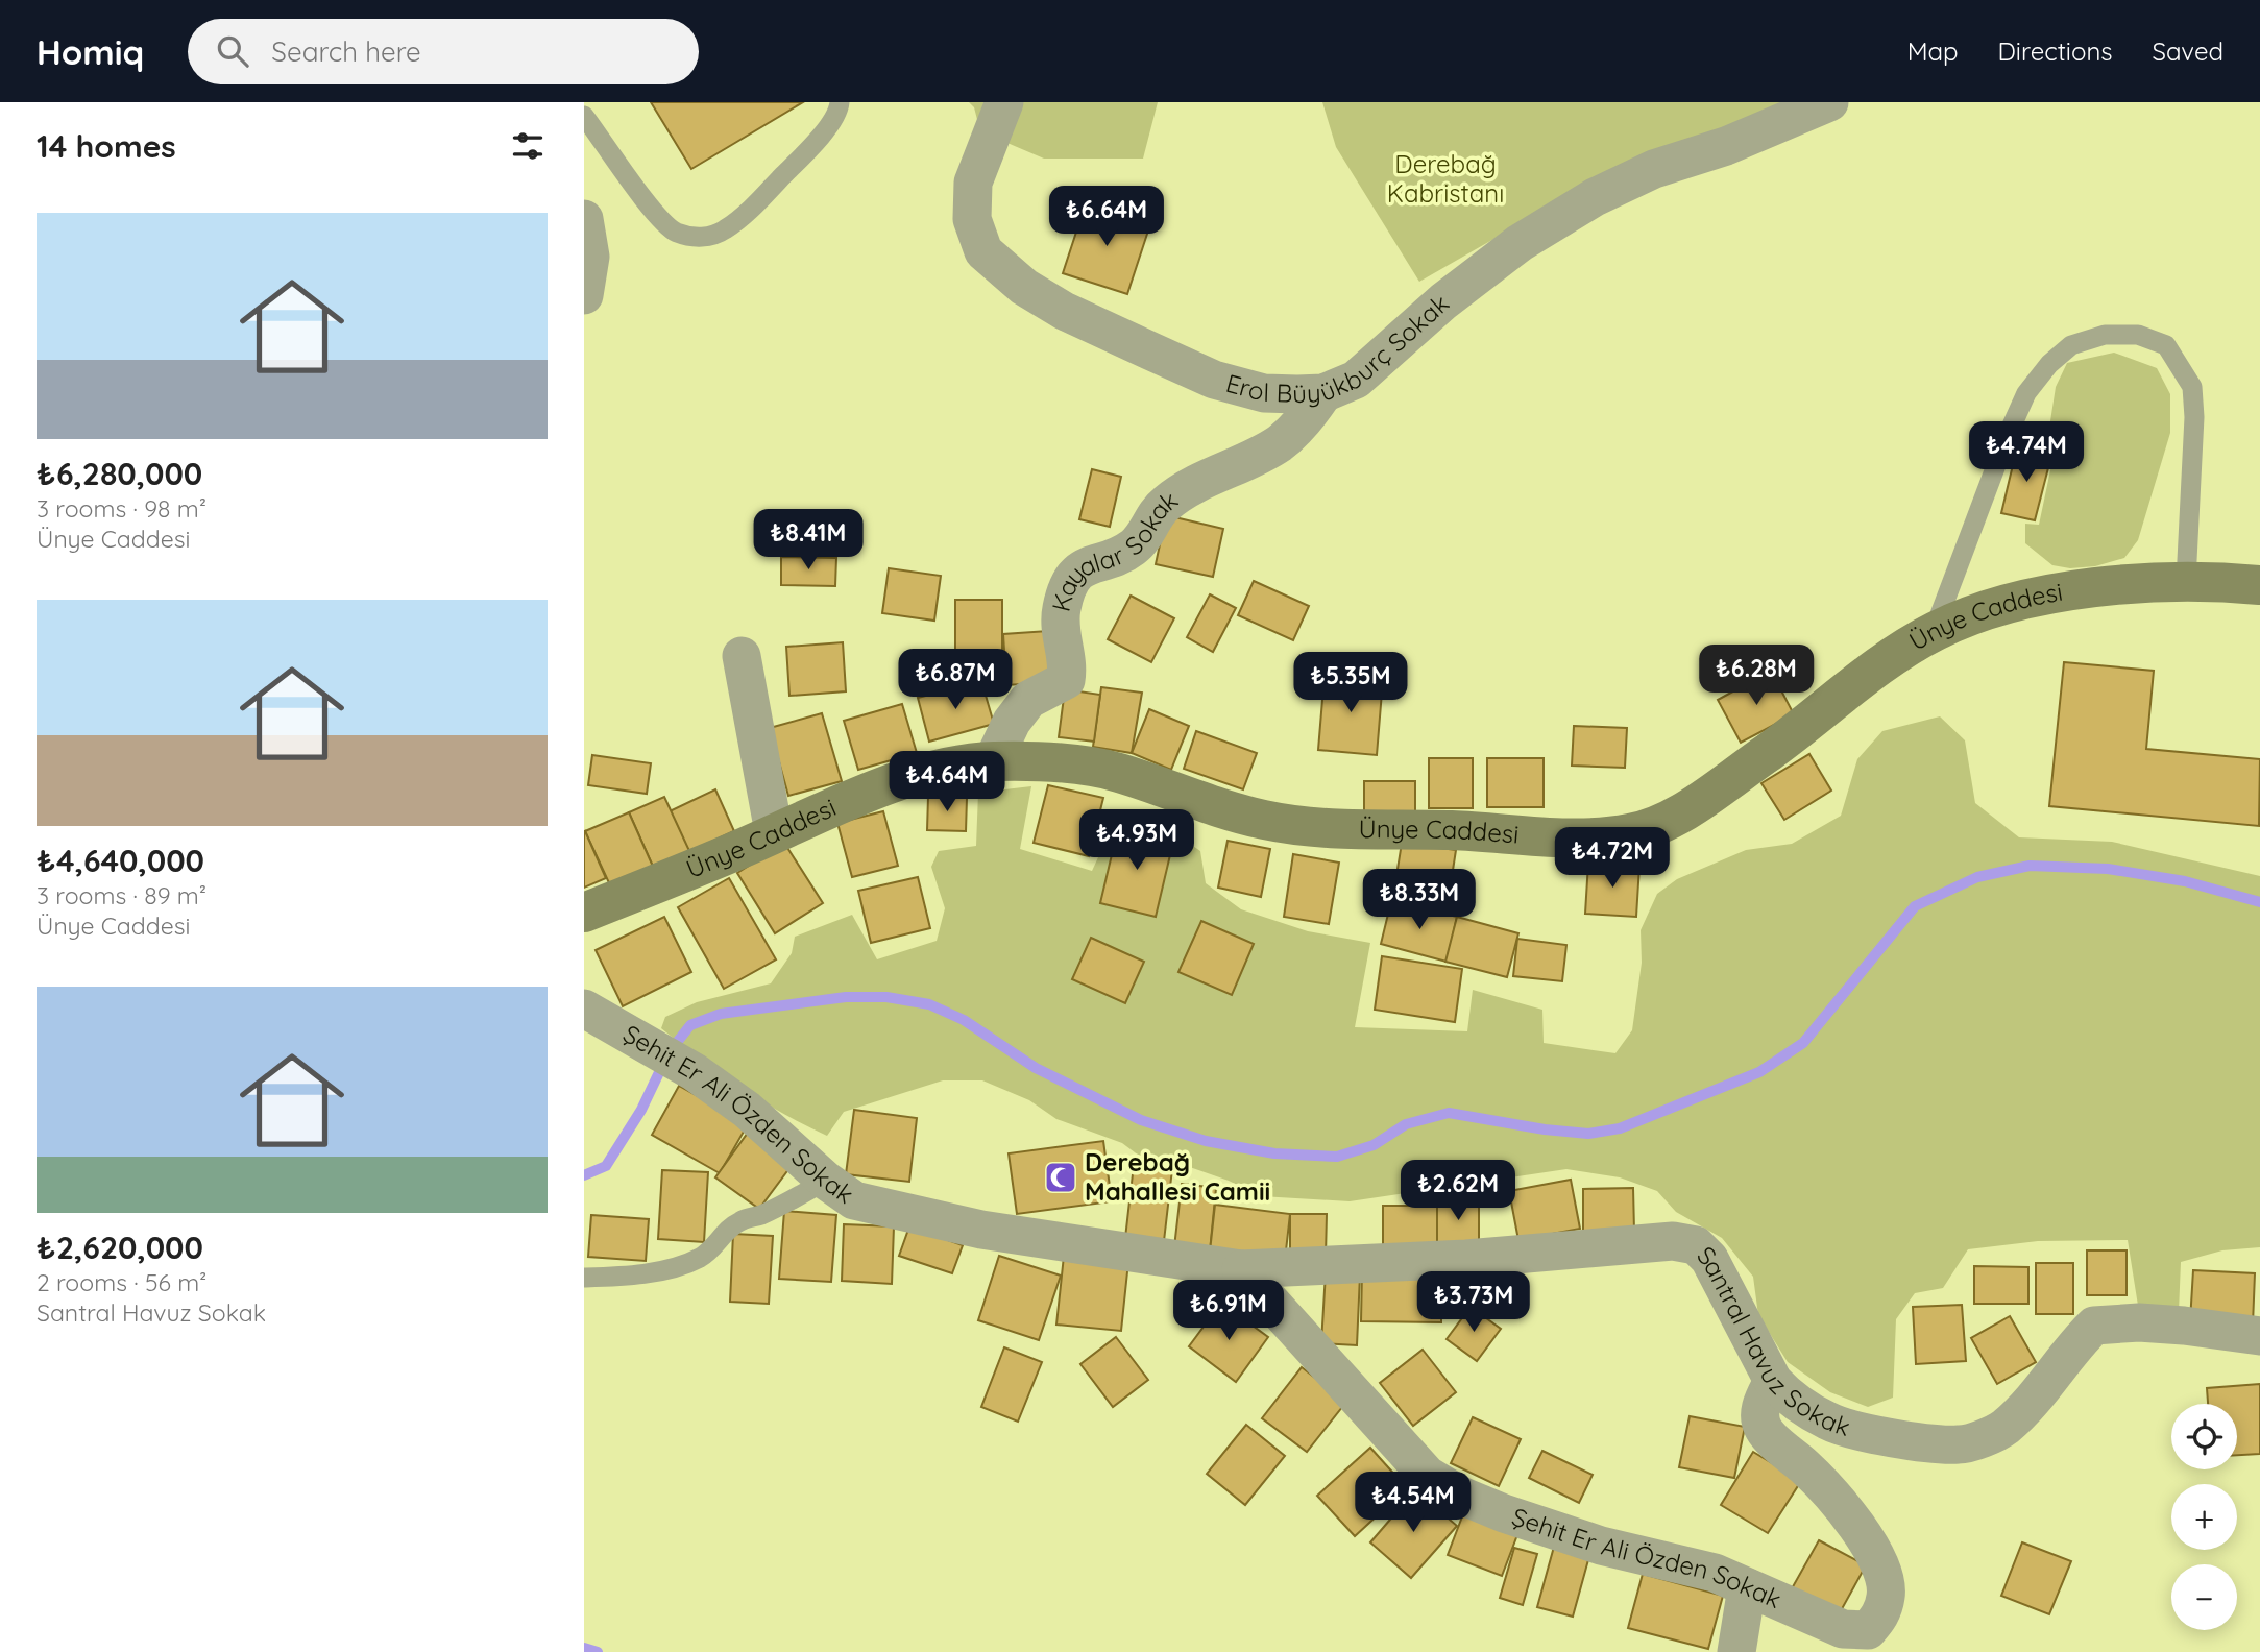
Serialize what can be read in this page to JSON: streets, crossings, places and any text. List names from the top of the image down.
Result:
{
  "streets": {
    "main road": ["Ünye Caddesi"],
    "street": [
      "Erol Büyükburç Sokak",
      "Kayalar Sokak",
      "Şehit Er Ali Özden Sokak",
      "Santral Havuz Sokak"
    ]
  },
  "crossings": [
    ["Erol Büyükburç Sokak", "Kayalar Sokak"],
    ["Kayalar Sokak", "Ünye Caddesi"],
    ["Şehit Er Ali Özden Sokak", "Santral Havuz Sokak"]
  ],
  "parks": ["Derebağ Kabristanı"],
  "places": {
    "mosque": ["Derebağ Mahallesi Camii"]
  },
  "page": {
    "header": "Homiq",
    "search": "Search here",
    "nav": ["Map", "Directions", "Saved"],
    "heading": "14 homes",
    "price": [
      "₺6.64M",
      "₺4.74M",
      "₺8.41M",
      "₺6.28M",
      "₺6.87M",
      "₺5.35M",
      "₺4.64M",
      "₺4.93M",
      "₺4.72M",
      "₺8.33M",
      "₺2.62M",
      "₺3.73M",
      "₺6.91M",
      "₺4.54M"
    ],
    "list": [
      {
        "name": "₺6,280,000",
        "note": "3 rooms · 98 m² · Ünye Caddesi"
      },
      {
        "name": "₺4,640,000",
        "note": "3 rooms · 89 m² · Ünye Caddesi"
      },
      {
        "name": "₺2,620,000",
        "note": "2 rooms · 56 m² · Santral Havuz Sokak"
      }
    ],
    "map_buttons": ["+", "−"]
  }
}
